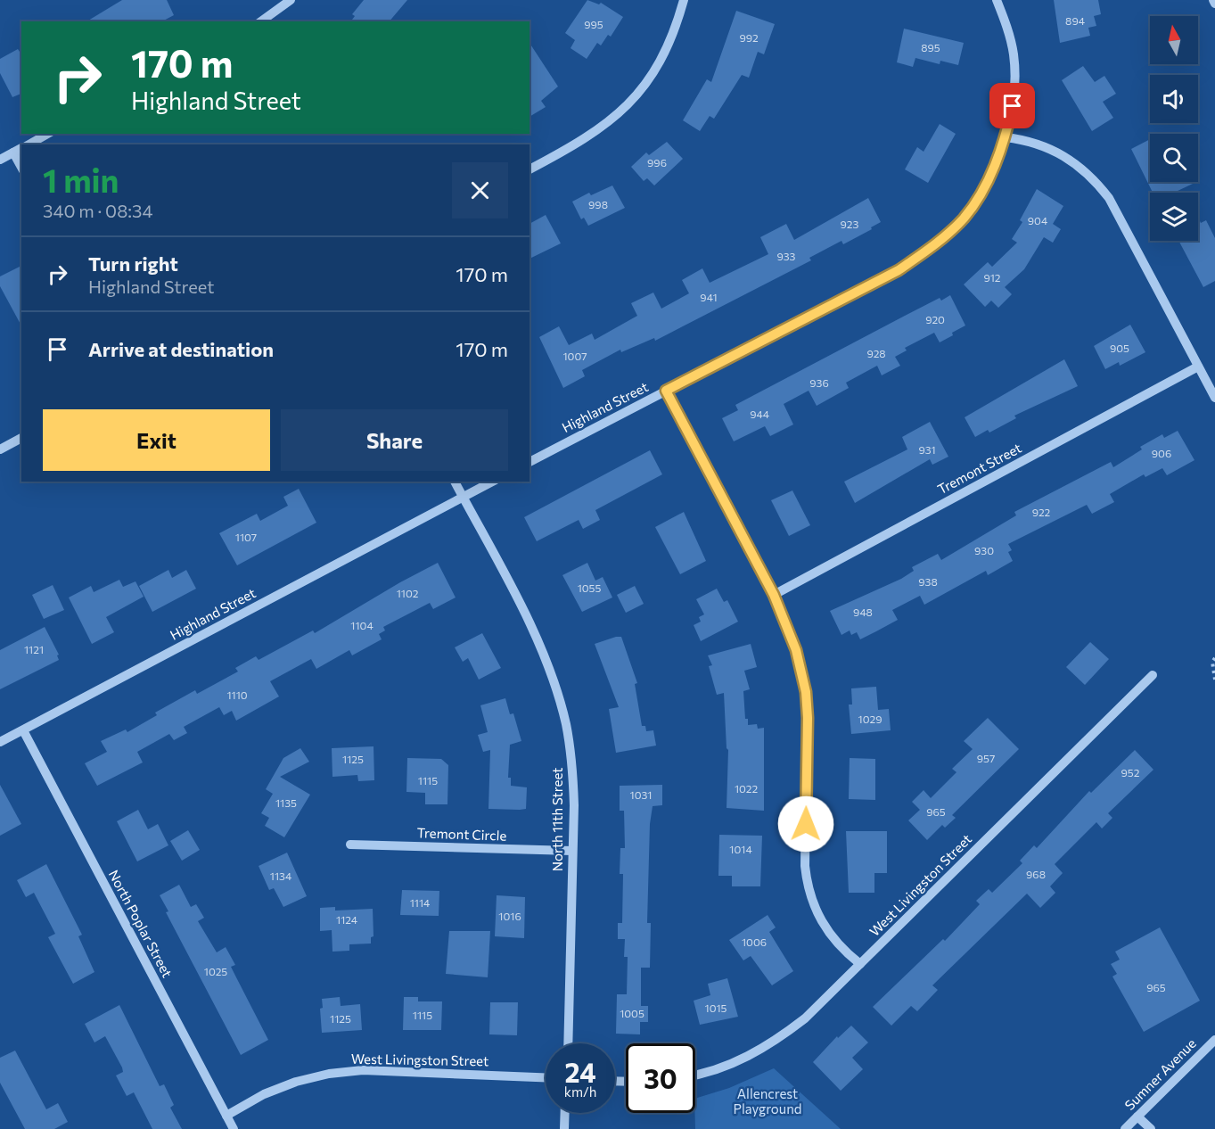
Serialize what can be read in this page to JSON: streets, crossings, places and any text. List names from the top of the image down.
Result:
{
  "streets": {
    "street": [
      "Highland Street",
      "Tremont Street",
      "North 11th Street",
      "Tremont Circle",
      "West Livingston Street",
      "North Poplar Street",
      "Sumner Avenue"
    ]
  },
  "crossings": [
    ["Highland Street", "North 11th Street"],
    ["Highland Street", "North Poplar Street"],
    ["North 11th Street", "Tremont Circle"],
    ["West Livingston Street", "North Poplar Street"]
  ],
  "parks": ["Allencrest Playground"],
  "house_numbers": [
    "894",
    "995",
    "992",
    "895",
    "996",
    "998",
    "904",
    "923",
    "933",
    "912",
    "941",
    "920",
    "905",
    "928",
    "1007",
    "936",
    "944",
    "931",
    "906",
    "922",
    "1107",
    "930",
    "938",
    "1055",
    "1102",
    "948",
    "1104",
    "1121",
    "1110",
    "1029",
    "957",
    "1125",
    "952",
    "1115",
    "1022",
    "1031",
    "1135",
    "965",
    "1014",
    "968",
    "1134",
    "1114",
    "1016",
    "1124",
    "1006",
    "1025",
    "965",
    "1015",
    "1005",
    "1115",
    "1125"
  ],
  "north": "top",
  "page": {
    "turn": ["170 m", "Highland Street"],
    "heading": ["1 min", "340 m · 08:34"],
    "list": [
      {
        "name": "Turn right",
        "note": "Highland Street",
        "value": "170 m"
      },
      {
        "name": "Arrive at destination",
        "value": "170 m"
      }
    ],
    "buttons": ["Exit", "Share"],
    "speed": "24 km/h",
    "limit": "30"
  }
}
